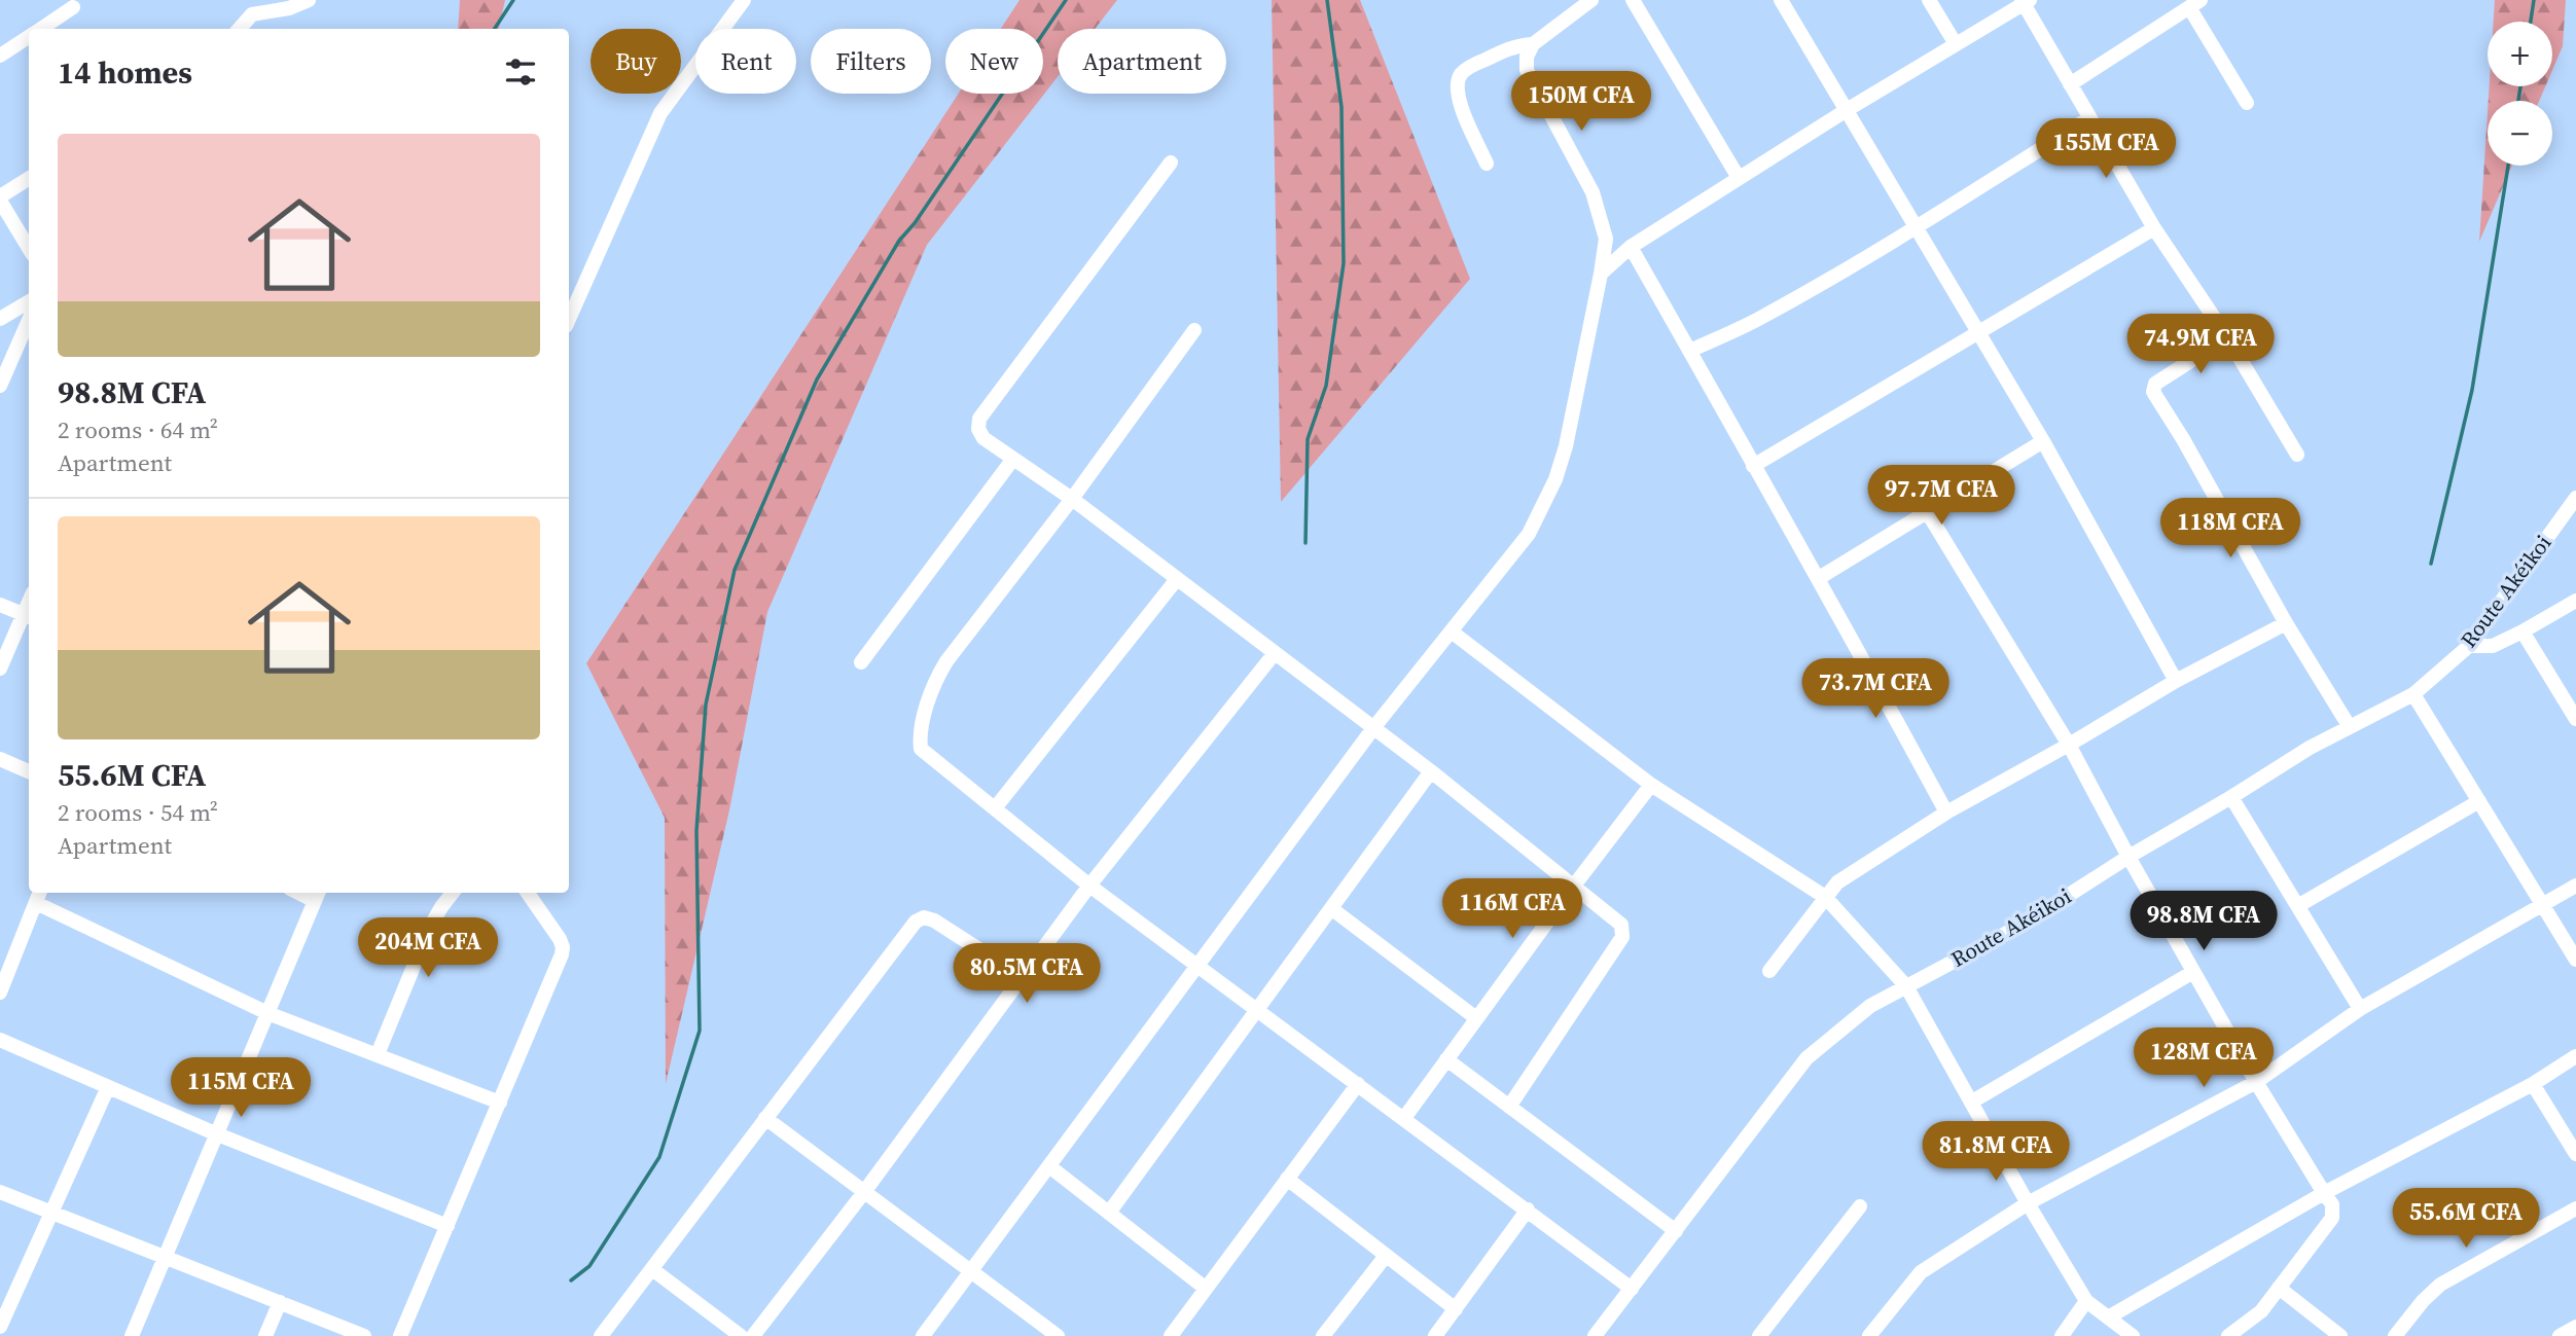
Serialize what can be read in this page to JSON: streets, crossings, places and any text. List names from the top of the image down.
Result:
{
  "streets": {
    "street": ["Route Akéikoi"]
  },
  "page": {
    "map_buttons": ["+", "−"],
    "chip": [
      "Buy",
      "Rent",
      "Filters",
      "New",
      "Apartment"
    ],
    "heading": "14 homes",
    "price": [
      "150M CFA",
      "155M CFA",
      "74.9M CFA",
      "97.7M CFA",
      "118M CFA",
      "73.7M CFA",
      "116M CFA",
      "98.8M CFA",
      "204M CFA",
      "80.5M CFA",
      "128M CFA",
      "115M CFA",
      "81.8M CFA",
      "55.6M CFA"
    ],
    "list": [
      {
        "name": "98.8M CFA",
        "note": "2 rooms · 64 m² · Apartment"
      },
      {
        "name": "55.6M CFA",
        "note": "2 rooms · 54 m² · Apartment"
      }
    ]
  }
}
